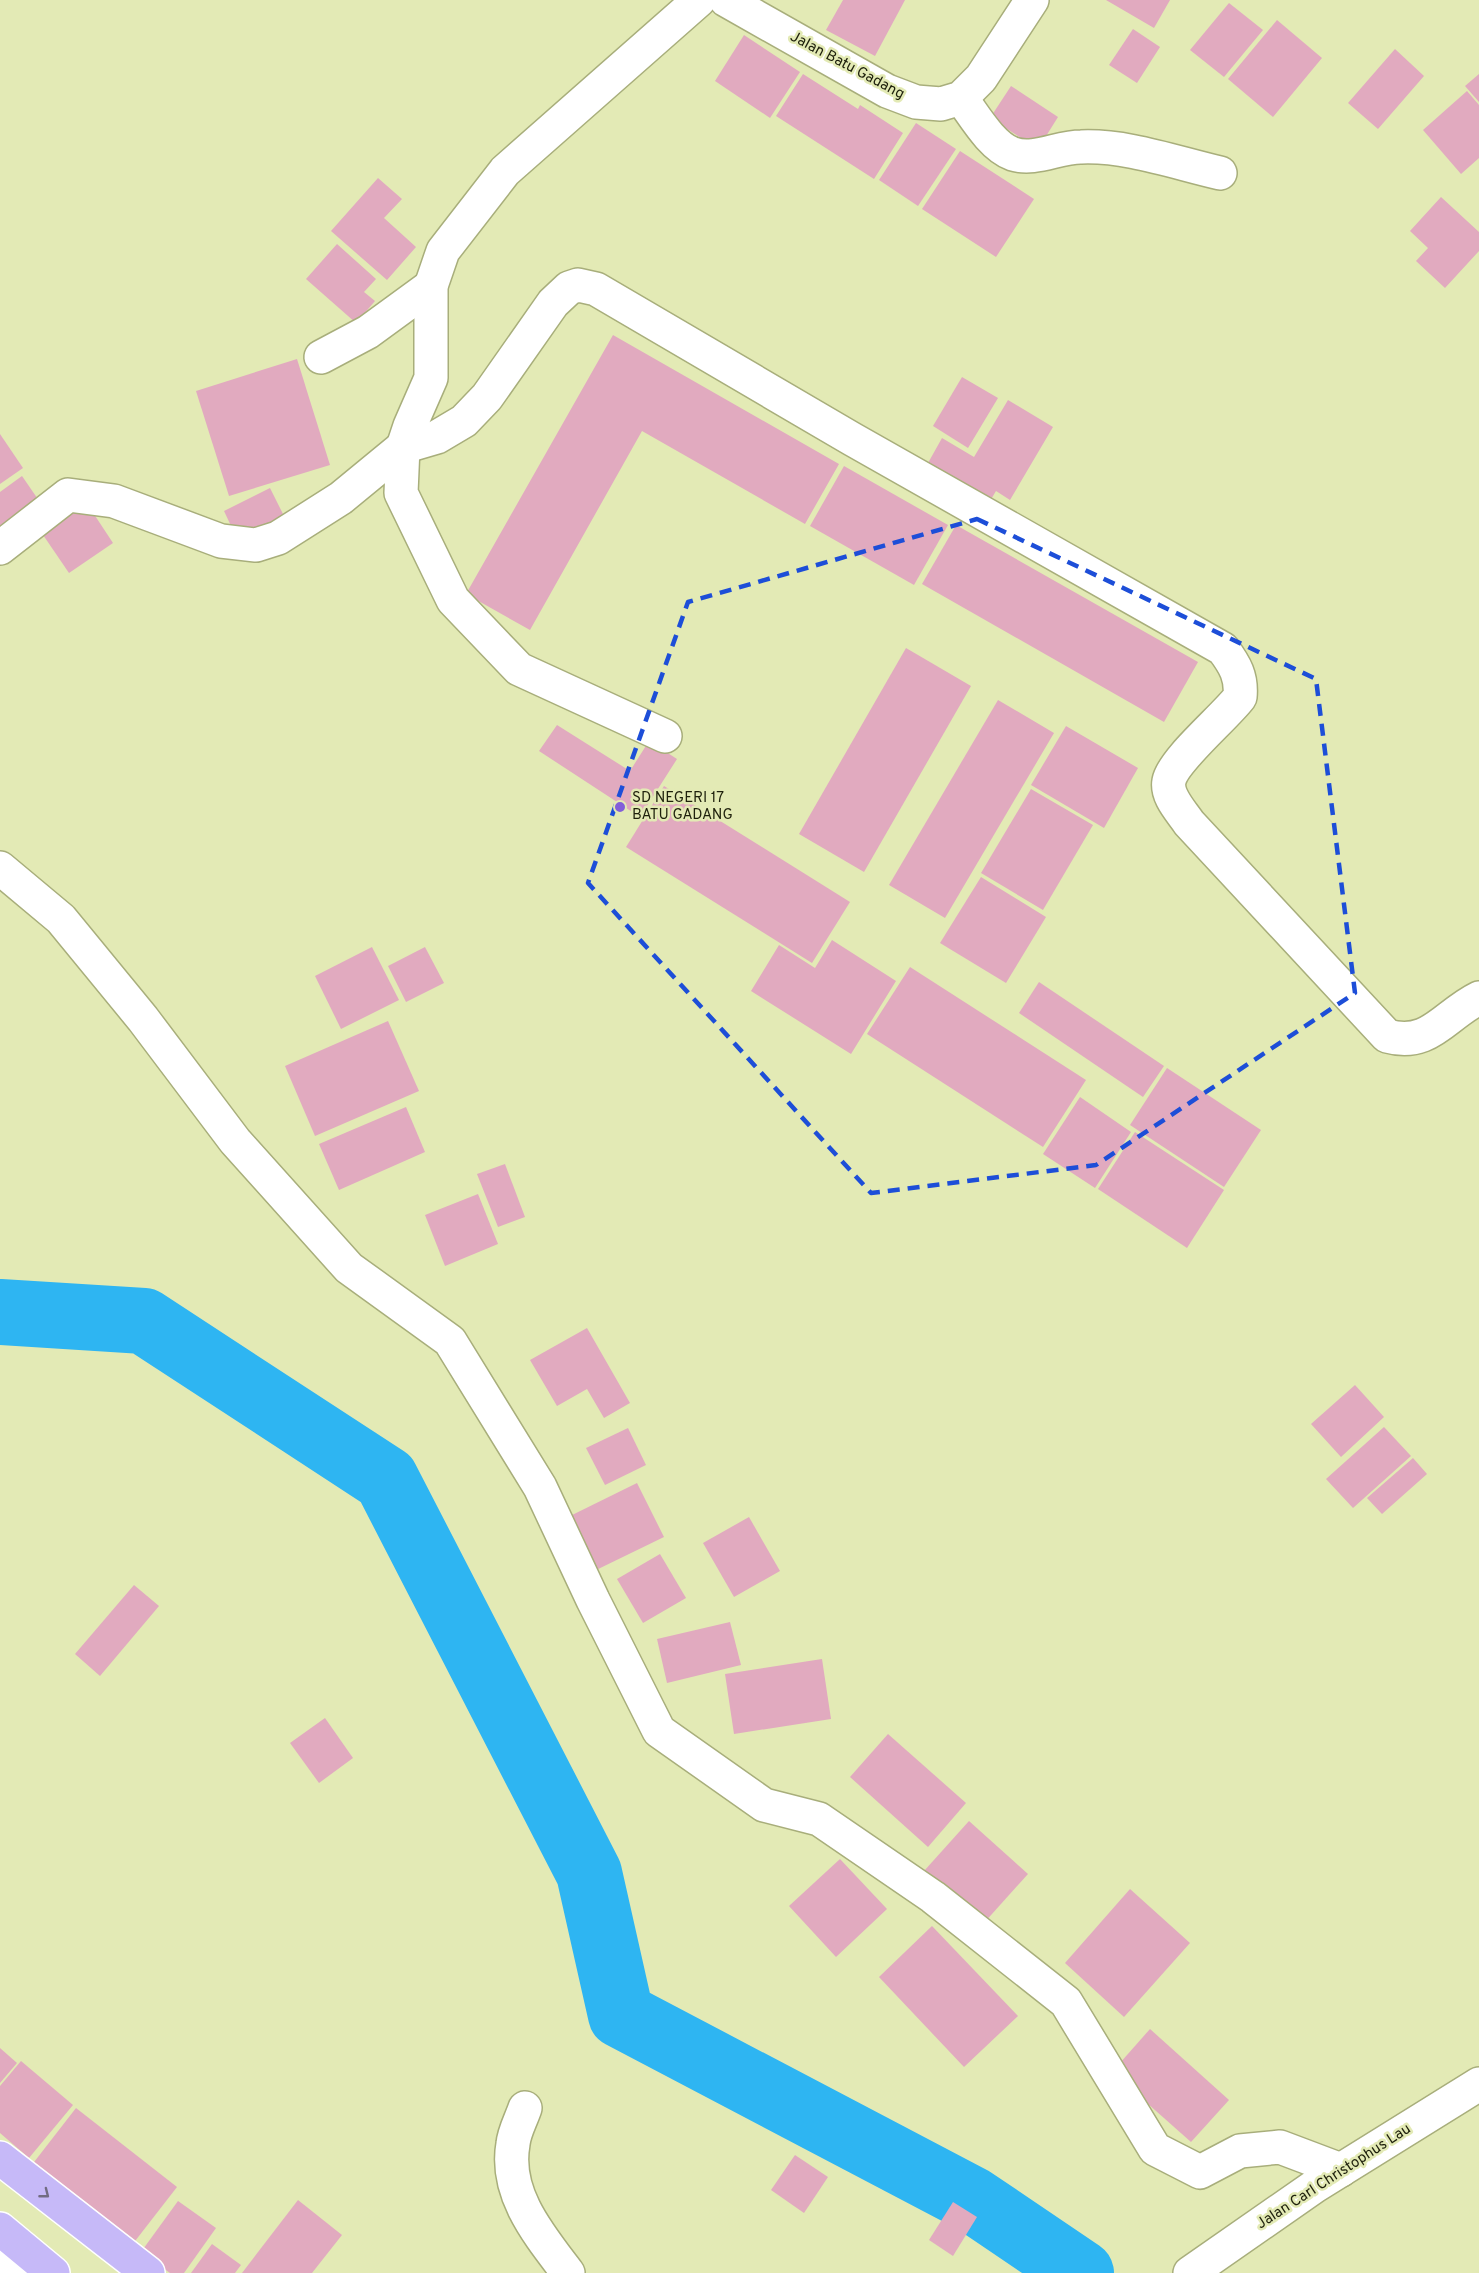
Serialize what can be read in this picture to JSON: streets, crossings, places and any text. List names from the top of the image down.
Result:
{
  "streets": {
    "street": ["Jalan Batu Gadang", "Jalan Carl Christophus Lau"]
  },
  "places": ["SD NEGERI 17 BATU GADANG"]
}
